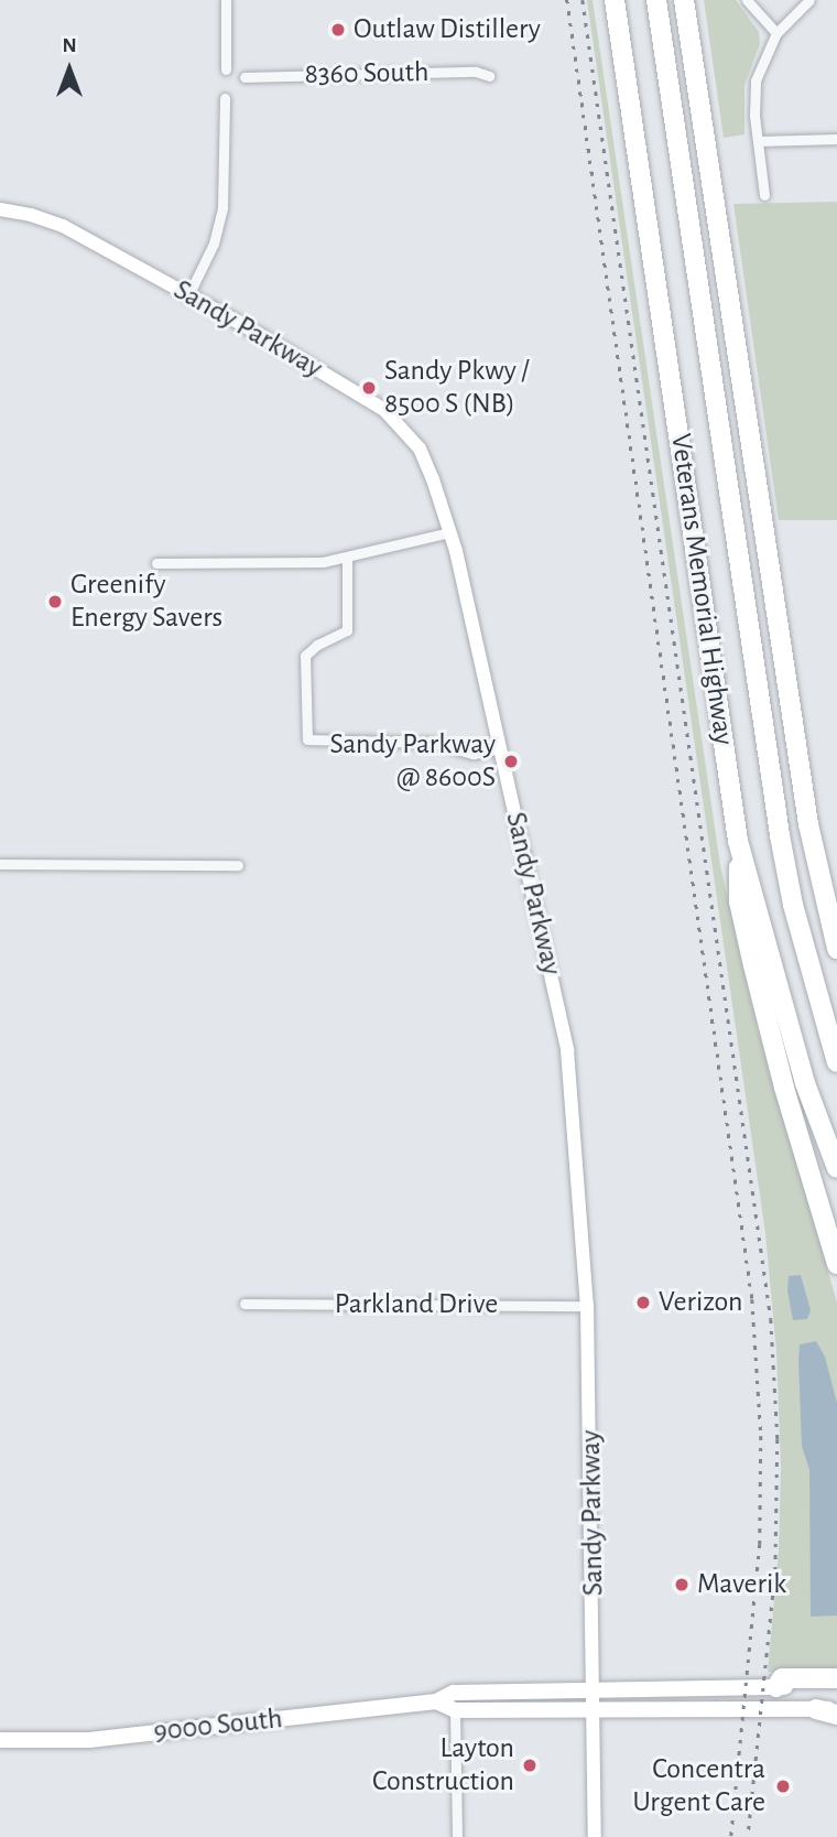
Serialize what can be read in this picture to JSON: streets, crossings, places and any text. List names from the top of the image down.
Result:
{
  "streets": {
    "highway": ["Veterans Memorial Highway"],
    "main road": ["Sandy Parkway", "9000 South"],
    "street": ["8360 South", "Parkland Drive"]
  },
  "crossings": [
    ["Sandy Parkway", "Parkland Drive"],
    ["Sandy Parkway", "9000 South"]
  ],
  "places": [
    "Outlaw Distillery",
    "Sandy Pkwy / 8500 S (NB)",
    "Greenify Energy Savers",
    "Sandy Parkway @ 8600S",
    "Verizon",
    "Maverik",
    "Layton Construction",
    "Concentra Urgent Care"
  ],
  "north": "top"
}
